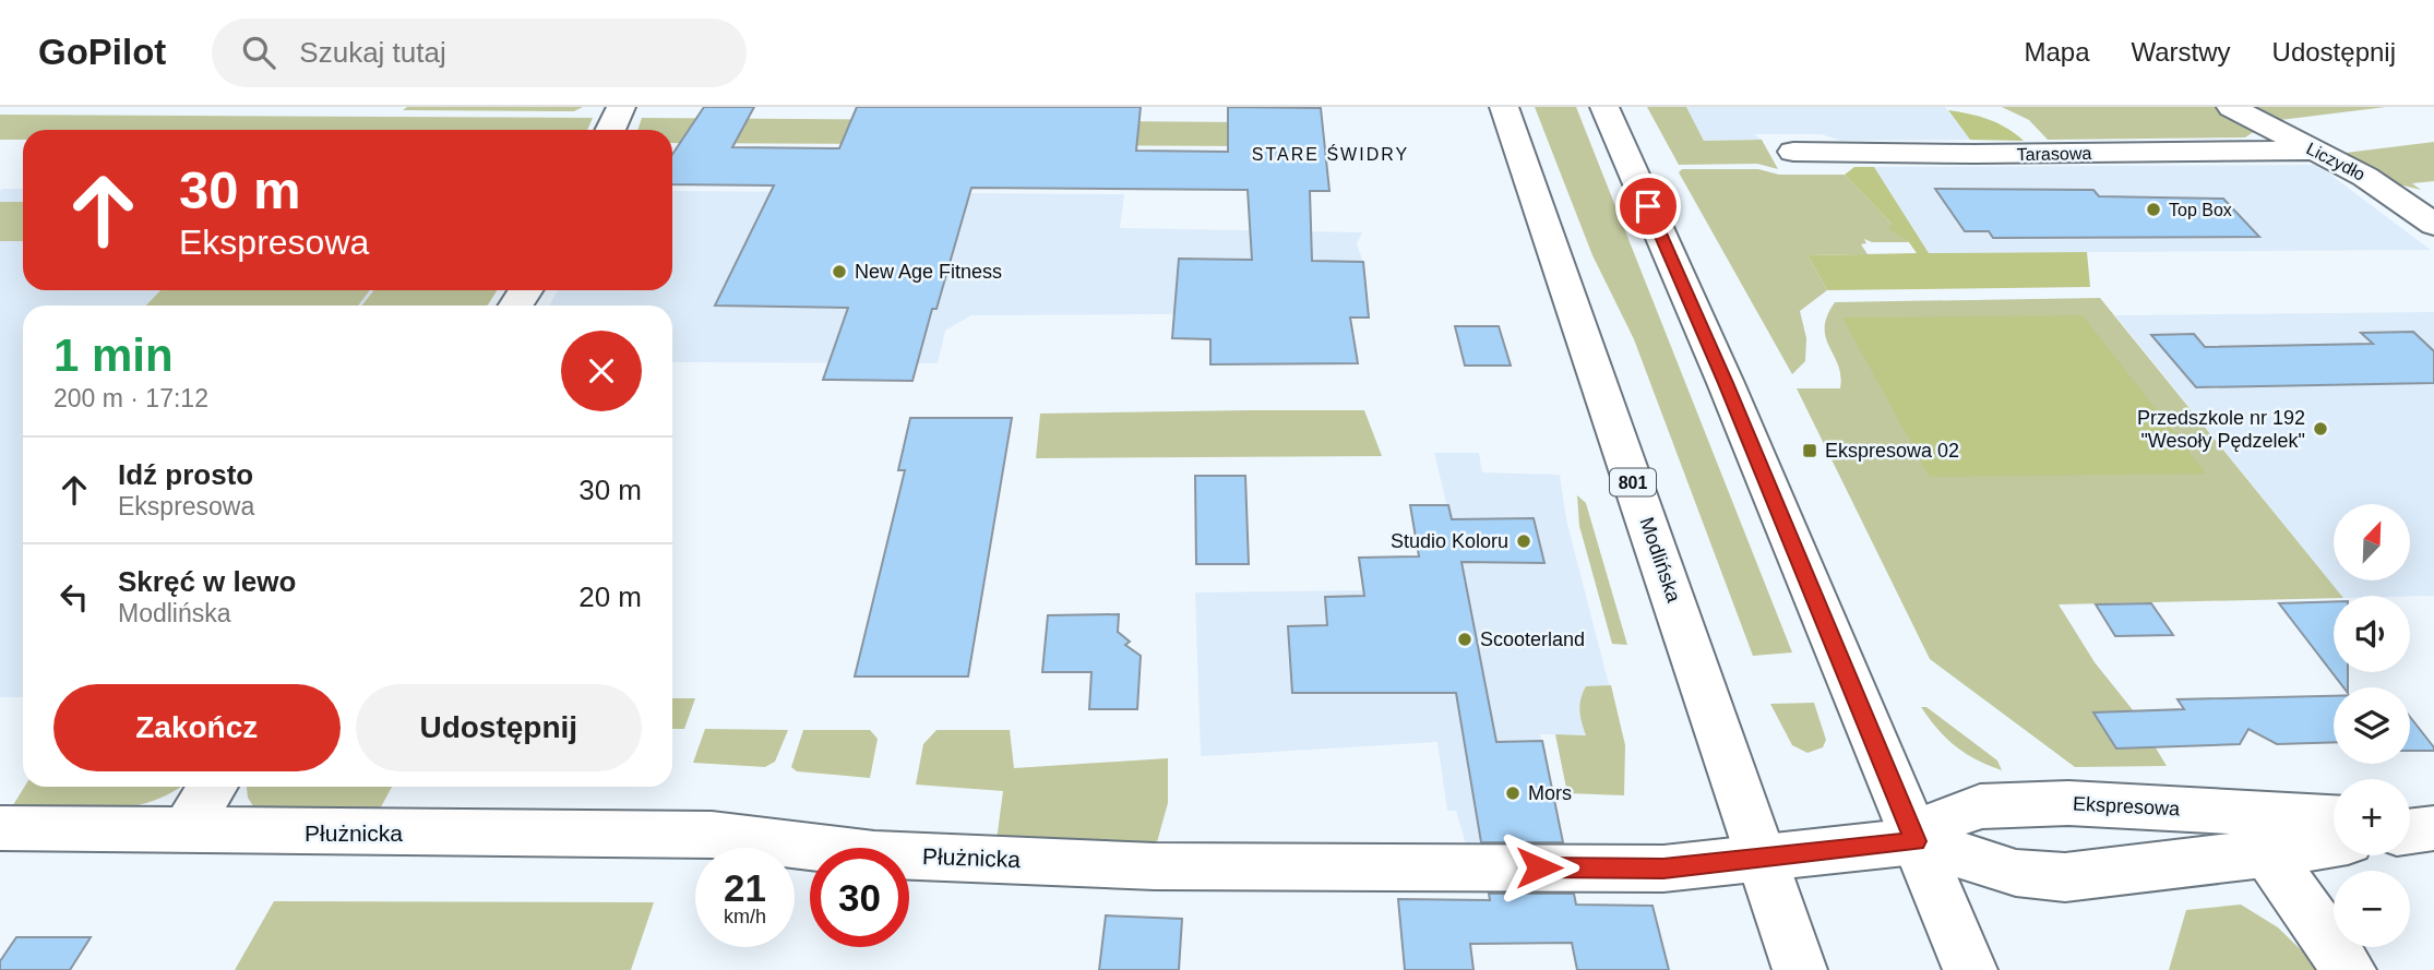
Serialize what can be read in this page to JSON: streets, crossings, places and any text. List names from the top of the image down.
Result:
{
  "streets": {
    "street": [
      "Tarasowa",
      "Liczydło",
      "801",
      "Modlińska",
      "Ekspresowa",
      "Płużnicka"
    ]
  },
  "crossings": [
    ["Tarasowa", "Liczydło"],
    ["Modlińska", "Ekspresowa"],
    ["Modlińska", "Płużnicka"],
    ["Ekspresowa", "Płużnicka"]
  ],
  "districts": ["STARE ŚWIDRY"],
  "places": {
    "other": [
      "Top Box",
      "New Age Fitness",
      "Przedszkole nr 192 \"Wesoły Pędzelek\"",
      "Studio Koloru",
      "Scooterland",
      "Mors"
    ],
    "transit": ["Ekspresowa 02"]
  },
  "north": "top right",
  "page": {
    "header": "GoPilot",
    "search": "Szukaj tutaj",
    "nav": ["Mapa", "Warstwy", "Udostępnij"],
    "turn": ["30 m", "Ekspresowa"],
    "heading": ["1 min", "200 m · 17:12"],
    "list": [
      {
        "name": "Idź prosto",
        "note": "Ekspresowa",
        "value": "30 m"
      },
      {
        "name": "Skręć w lewo",
        "note": "Modlińska",
        "value": "20 m"
      }
    ],
    "map_buttons": ["+", "−"],
    "buttons": ["Zakończ", "Udostępnij"],
    "speed": "21 km/h",
    "limit": "30"
  }
}
